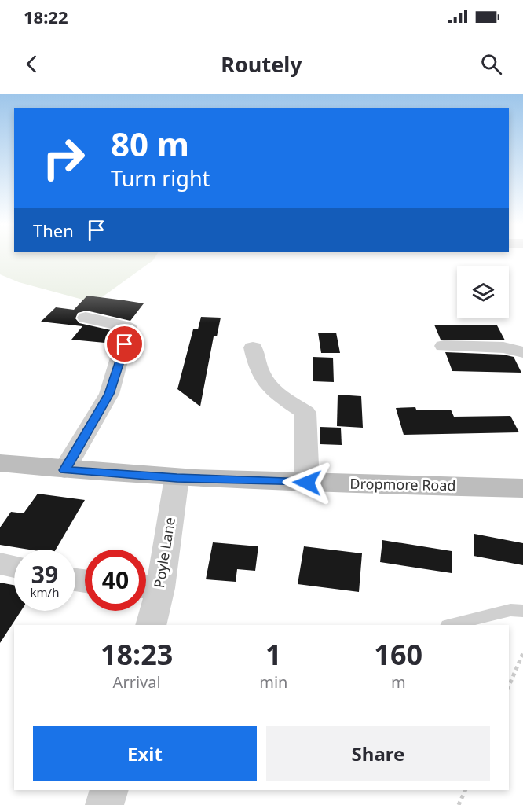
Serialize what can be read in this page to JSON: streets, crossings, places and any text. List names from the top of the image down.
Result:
{
  "streets": {
    "street": ["Dropmore Road", "Poyle Lane"]
  },
  "crossings": [
    ["Dropmore Road", "Poyle Lane"]
  ],
  "page": {
    "status": "18:22",
    "header": "Routely",
    "turn": ["80 m", "Turn right"],
    "then": "Then",
    "speed": "39 km/h",
    "limit": "40",
    "eta": [
      "18:23",
      "Arrival",
      "1",
      "min",
      "160",
      "m"
    ],
    "buttons": ["Exit", "Share"]
  }
}
